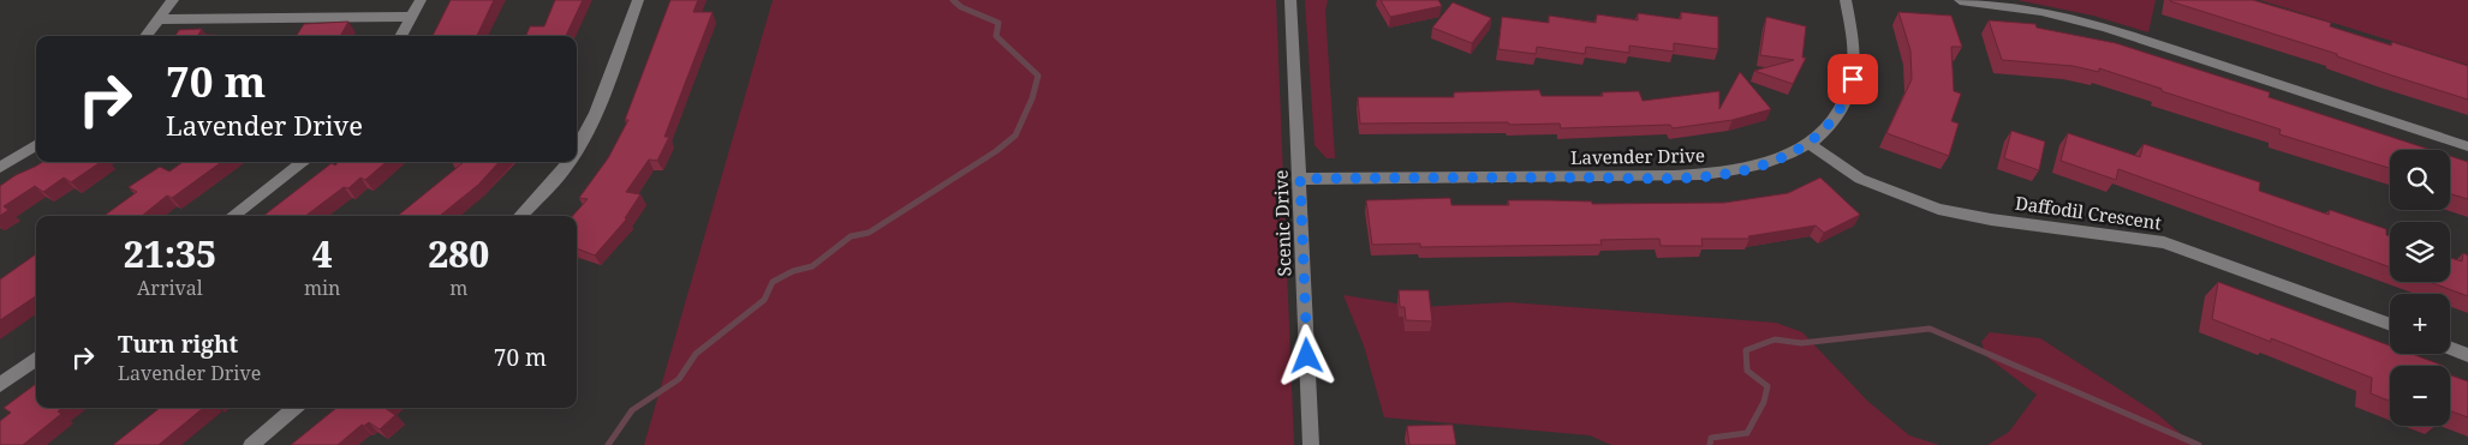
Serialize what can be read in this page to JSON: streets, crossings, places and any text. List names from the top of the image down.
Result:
{
  "streets": {
    "street": ["Lavender Drive", "Daffodil Crescent", "Scenic Drive"]
  },
  "crossings": [
    ["Lavender Drive", "Daffodil Crescent"],
    ["Lavender Drive", "Scenic Drive"]
  ],
  "page": {
    "turn": ["70 m", "Lavender Drive"],
    "map_buttons": ["+", "−"],
    "eta": [
      "21:35",
      "Arrival",
      "4",
      "min",
      "280",
      "m"
    ],
    "list": [
      {
        "name": "Turn right",
        "note": "Lavender Drive",
        "value": "70 m"
      }
    ]
  }
}
